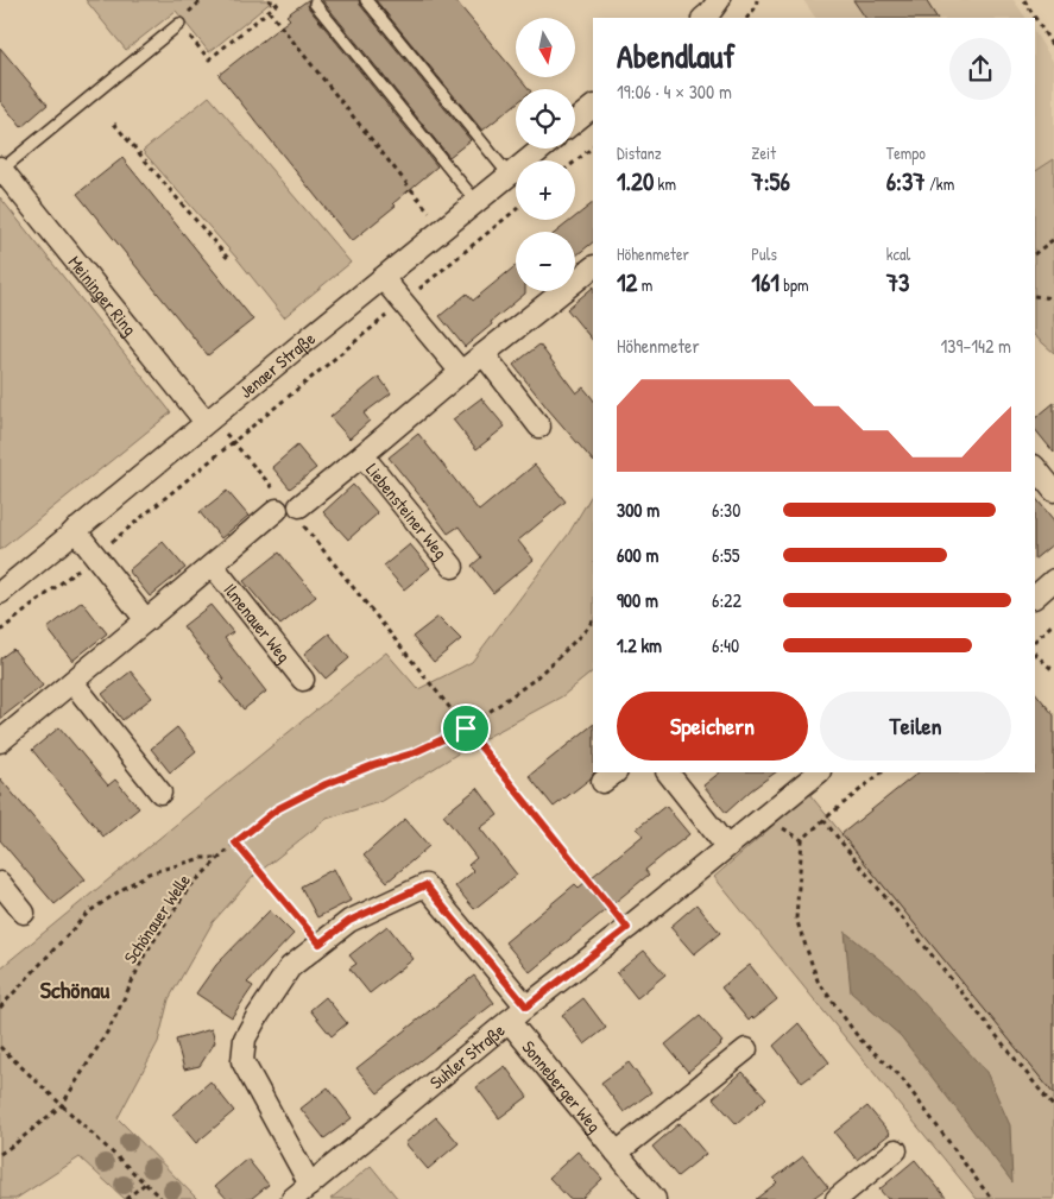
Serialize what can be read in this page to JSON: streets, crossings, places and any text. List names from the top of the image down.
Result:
{
  "streets": {
    "street": [
      "Meininger Ring",
      "Jenaer Straße",
      "Liebensteiner Weg",
      "Ilmenauer Weg",
      "Suhler Straße",
      "Sonneberger Weg"
    ],
    "path": ["Schönauer Welle"]
  },
  "crossings": [
    ["Meininger Ring", "Jenaer Straße"],
    ["Suhler Straße", "Sonneberger Weg"]
  ],
  "districts": ["Schönau"],
  "north": "bottom",
  "page": {
    "map_buttons": ["+", "−"],
    "heading": ["Abendlauf", "19:06 · 4 × 300 m"],
    "stats": [
      ["Distanz", "1.20 km"],
      ["Zeit", "7:56"],
      ["Tempo", "6:37 /km"],
      ["Höhenmeter", "12 m"],
      ["Puls", "161 bpm"],
      ["kcal", "73"]
    ],
    "chart": ["Höhenmeter", "139–142 m"],
    "list": [
      {
        "name": "300 m",
        "note": "6:30"
      },
      {
        "name": "600 m",
        "note": "6:55"
      },
      {
        "name": "900 m",
        "note": "6:22"
      },
      {
        "name": "1.2 km",
        "note": "6:40"
      }
    ],
    "buttons": ["Speichern", "Teilen"]
  }
}
